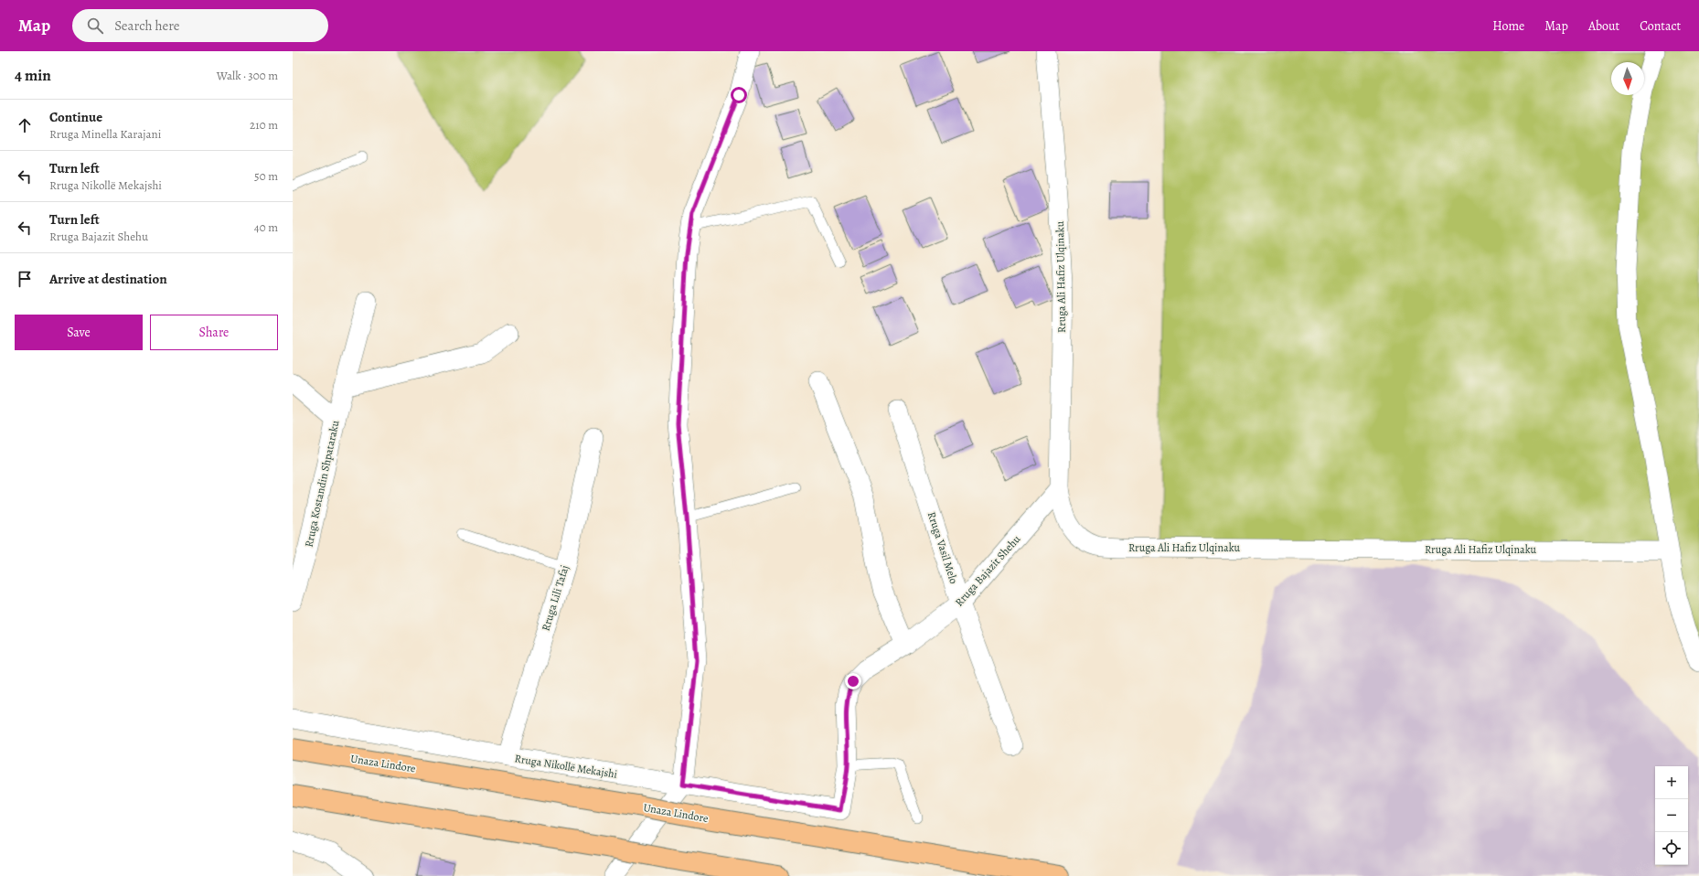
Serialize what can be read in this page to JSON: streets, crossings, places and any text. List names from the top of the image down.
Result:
{
  "streets": {
    "highway": ["Unaza Lindore"],
    "street": [
      "Rruga Ali Hafiz Ulqinaku",
      "Rruga Kostandin Shpataraku",
      "Rruga Vasil Melo",
      "Rruga Bajazit Shehu",
      "Rruga Lili Tafaj",
      "Rruga Nikollë Mekajshi"
    ]
  },
  "crossings": [
    ["Rruga Ali Hafiz Ulqinaku", "Rruga Bajazit Shehu"],
    ["Rruga Vasil Melo", "Rruga Bajazit Shehu"],
    ["Rruga Bajazit Shehu", "Rruga Nikollë Mekajshi"],
    ["Rruga Lili Tafaj", "Rruga Nikollë Mekajshi"]
  ],
  "north": "bottom",
  "page": {
    "header": "Map",
    "search": "Search here",
    "nav": [
      "Home",
      "Map",
      "About",
      "Contact"
    ],
    "heading": ["4 min", "Walk · 300 m"],
    "list": [
      ["Continue", "Rruga Minella Karajani", "210 m"],
      ["Turn left", "Rruga Nikollë Mekajshi", "50 m"],
      ["Turn left", "Rruga Bajazit Shehu", "40 m"],
      "Arrive at destination"
    ],
    "buttons": ["Save", "Share"],
    "map_buttons": ["+", "−"]
  }
}
